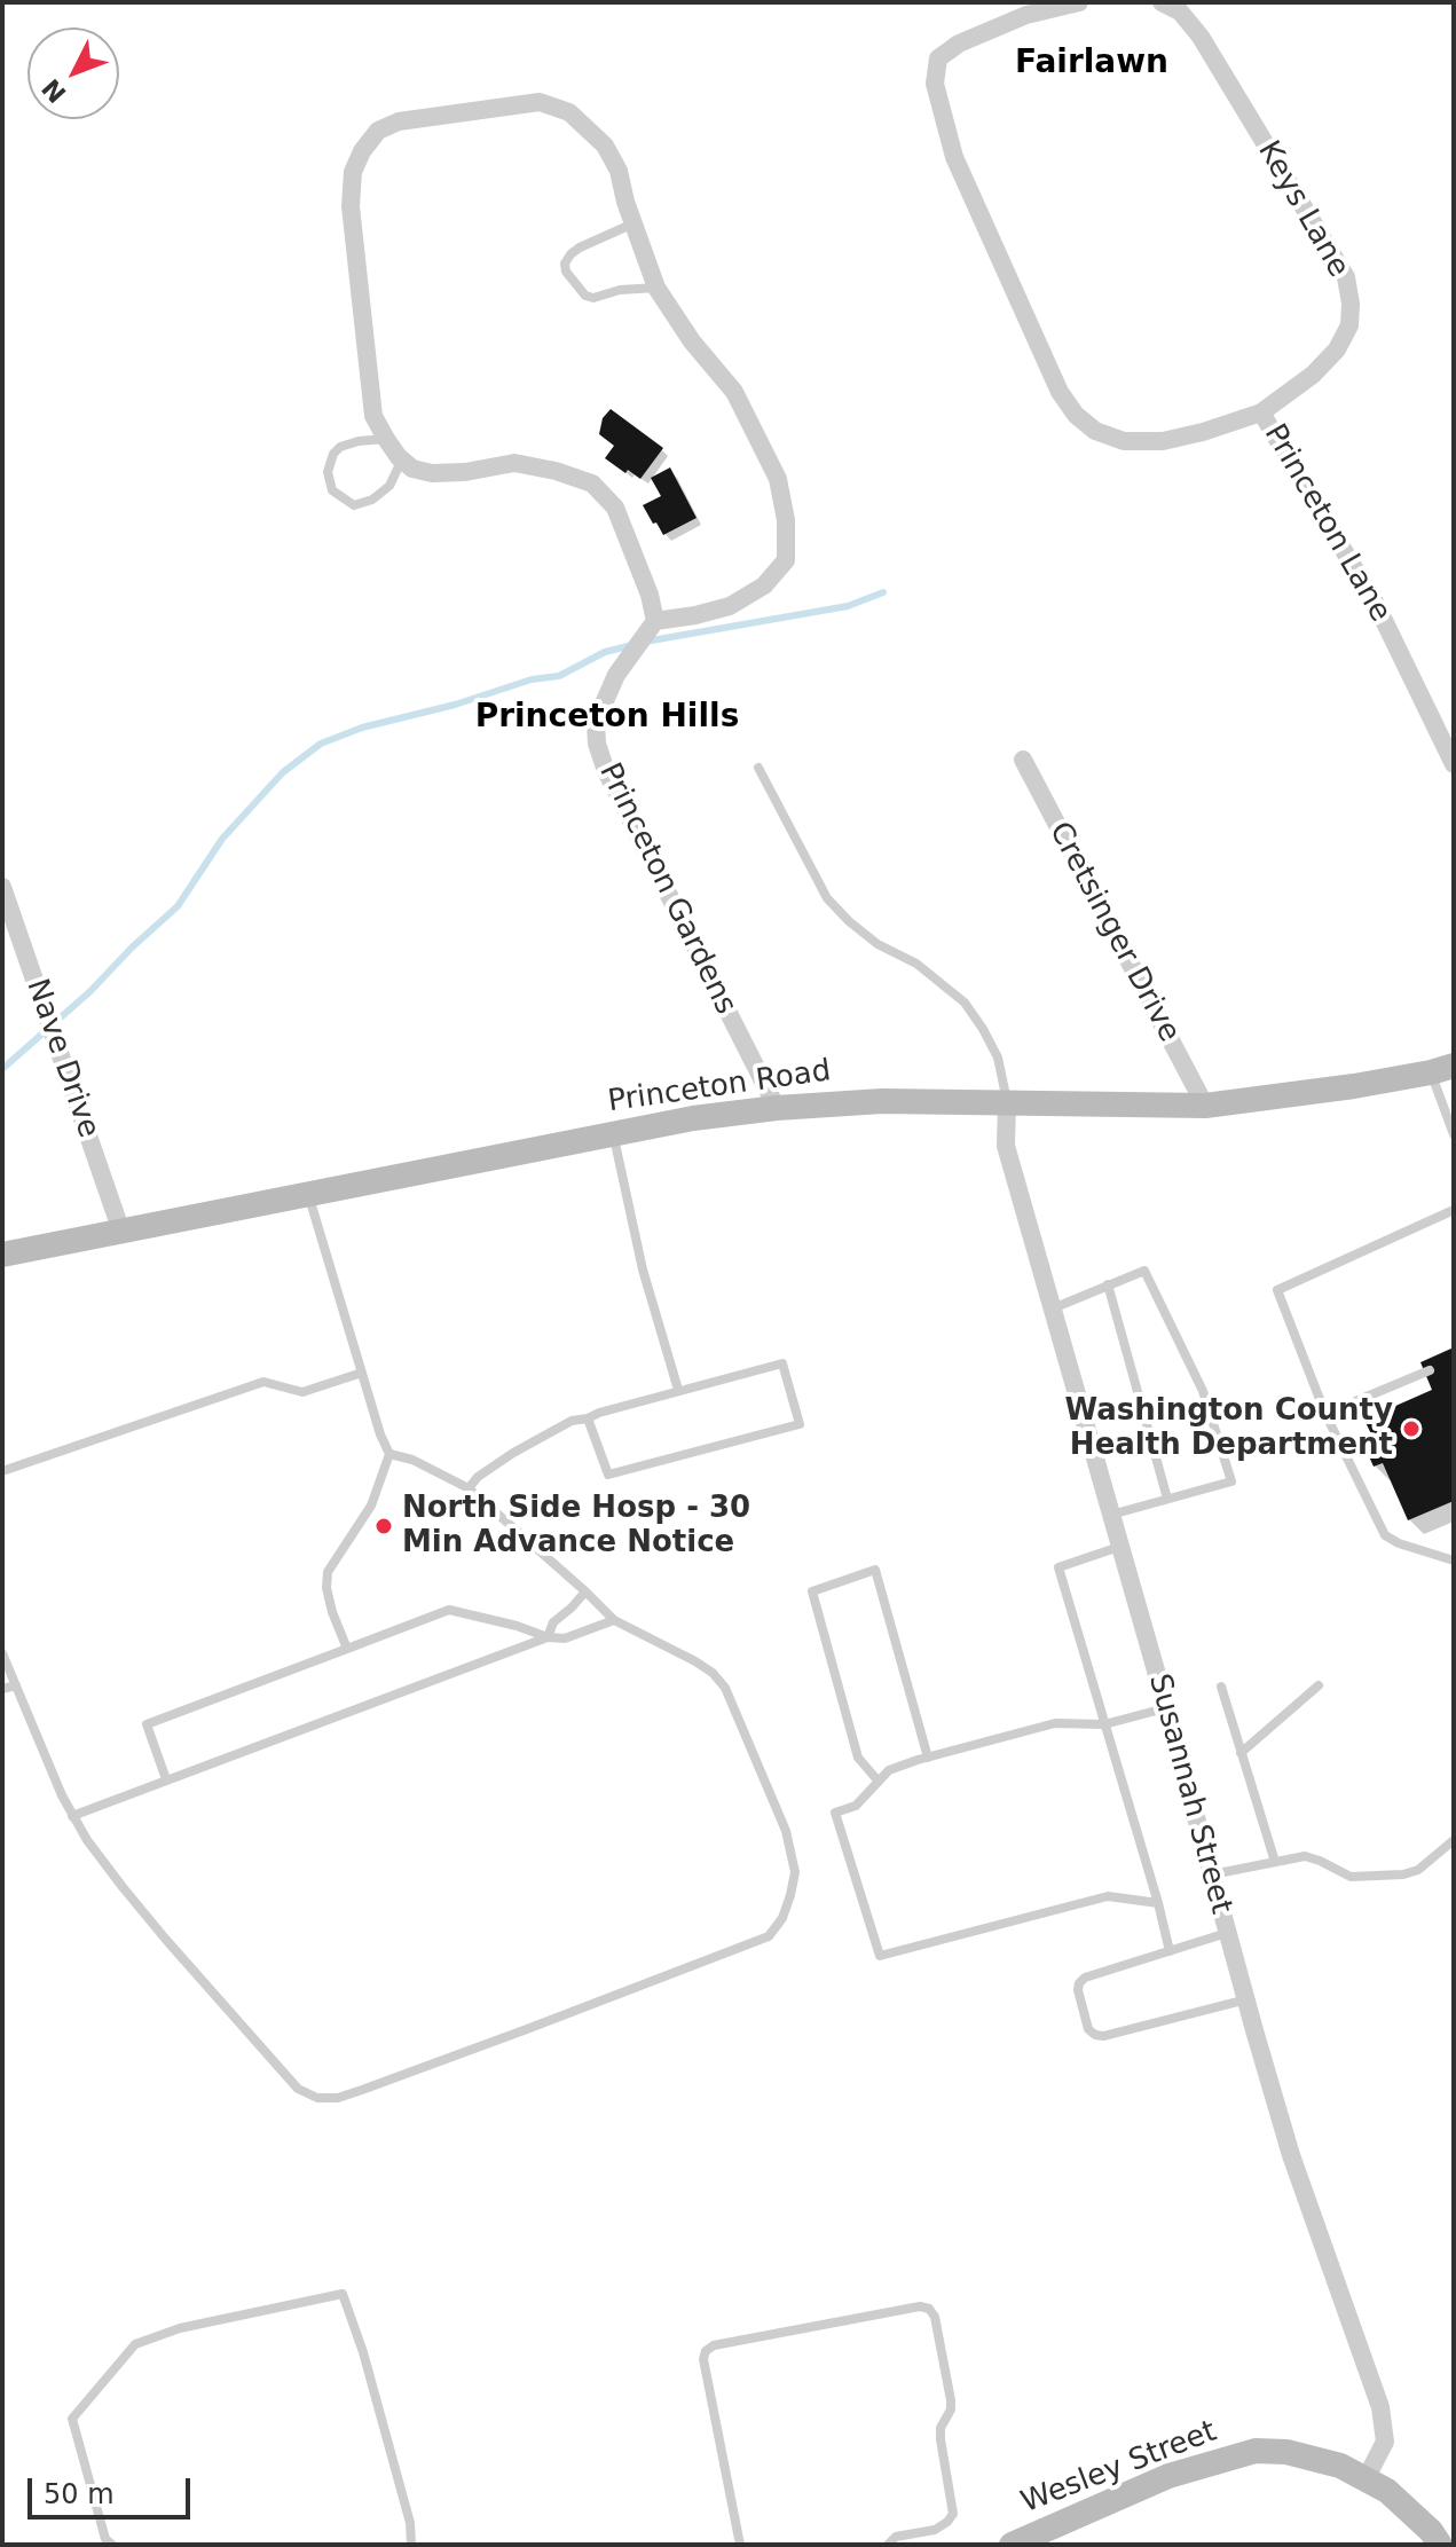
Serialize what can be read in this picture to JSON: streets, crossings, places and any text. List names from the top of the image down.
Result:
{
  "streets": {
    "street": [
      "Keys Lane",
      "Princeton Lane",
      "Princeton Gardens",
      "Cretsinger Drive",
      "Nave Drive",
      "Princeton Road",
      "Susannah Street",
      "Wesley Street"
    ]
  },
  "crossings": [
    ["Keys Lane", "Princeton Lane"],
    ["Princeton Gardens", "Princeton Road"],
    ["Cretsinger Drive", "Princeton Road"],
    ["Nave Drive", "Princeton Road"],
    ["Princeton Road", "Susannah Street"],
    ["Susannah Street", "Wesley Street"]
  ],
  "districts": ["Fairlawn", "Princeton Hills"],
  "places": ["Washington County Health Department", "North Side Hosp - 30 Min Advance Notice"],
  "scale_bar": "50 m",
  "north": "bottom left"
}
